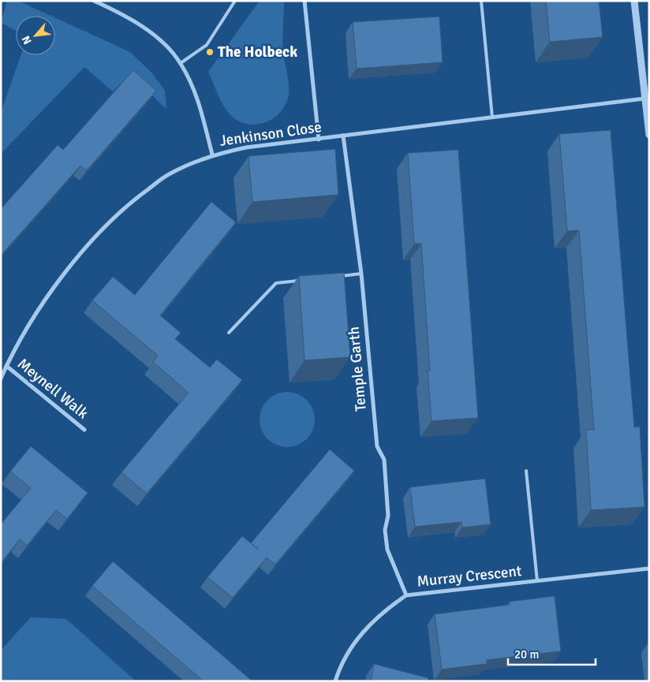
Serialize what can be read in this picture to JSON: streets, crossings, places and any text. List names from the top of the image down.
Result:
{
  "streets": {
    "street": [
      "Jenkinson Close",
      "Temple Garth",
      "Meynell Walk",
      "Murray Crescent"
    ]
  },
  "crossings": [
    ["Jenkinson Close", "Temple Garth"],
    ["Jenkinson Close", "Meynell Walk"],
    ["Temple Garth", "Murray Crescent"]
  ],
  "places": ["The Holbeck"],
  "scale_bar": "20 m",
  "north": "bottom left"
}
